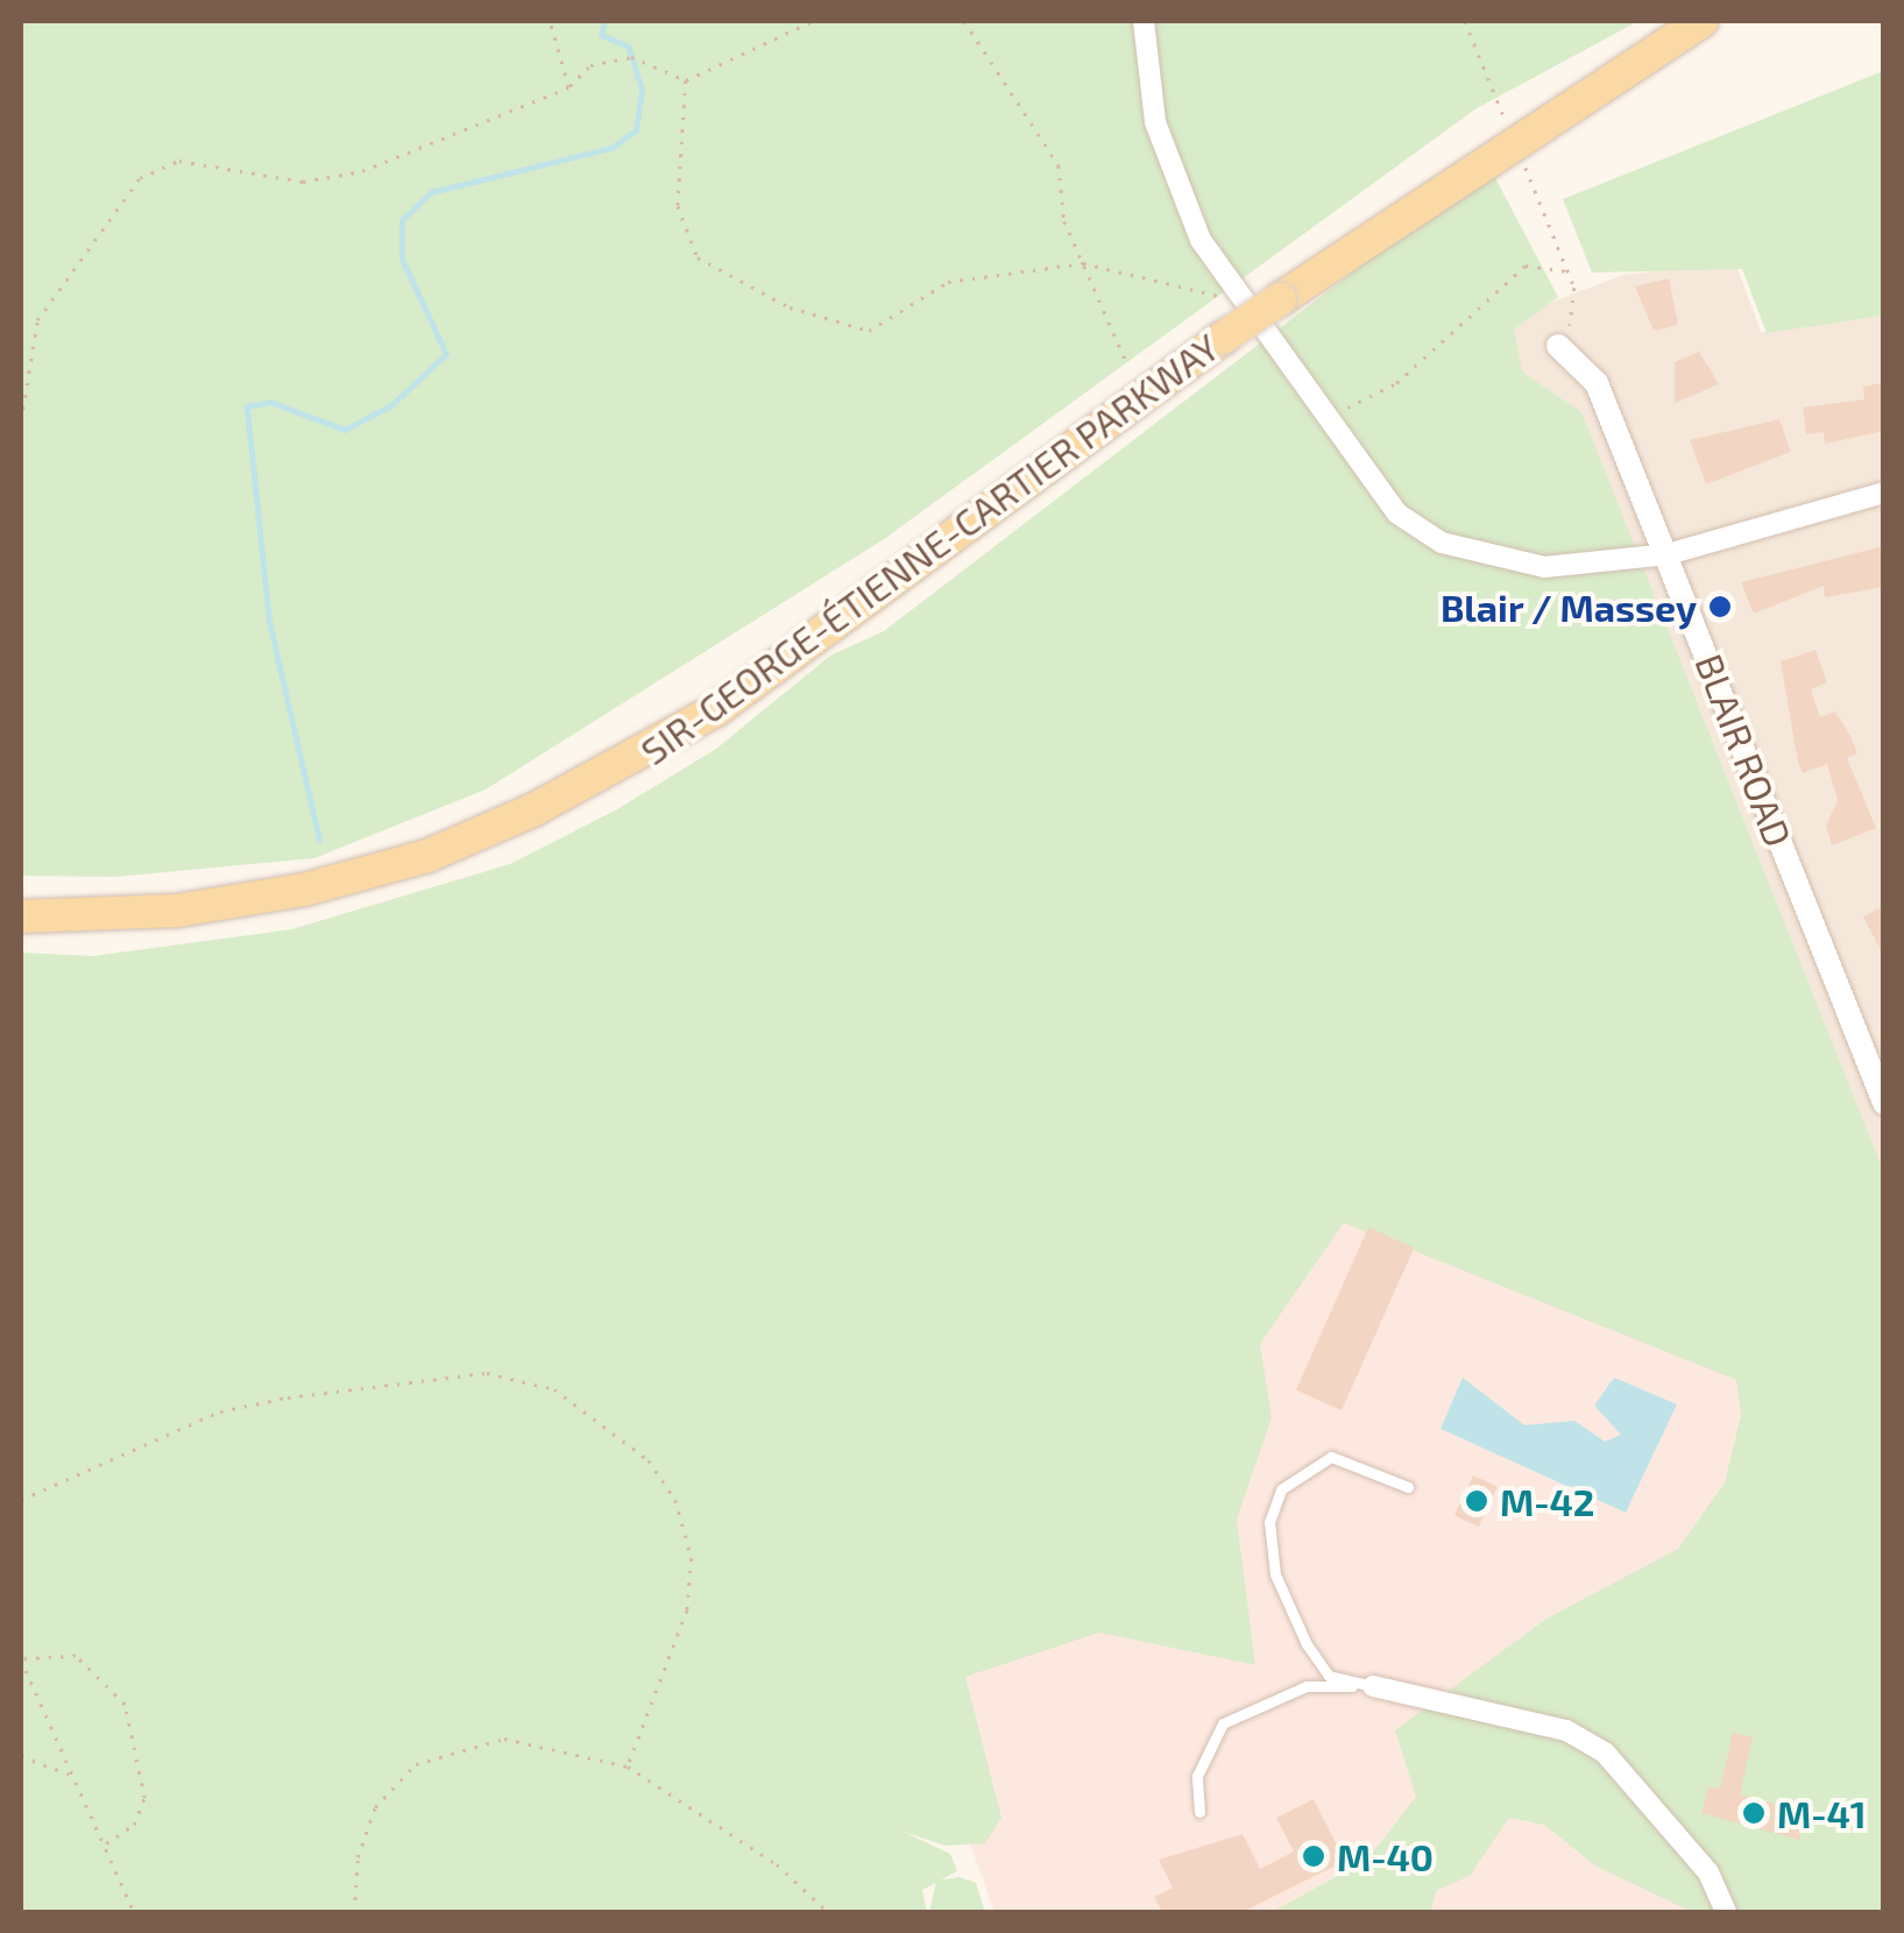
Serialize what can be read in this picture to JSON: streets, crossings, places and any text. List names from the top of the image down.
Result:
{
  "streets": {
    "main road": ["SIR-GEORGE-ÉTIENNE-CARTIER PARKWAY"],
    "street": ["BLAIR ROAD"]
  },
  "places": [
    "Blair / Massey",
    "M-42",
    "M-41",
    "M-40"
  ]
}
